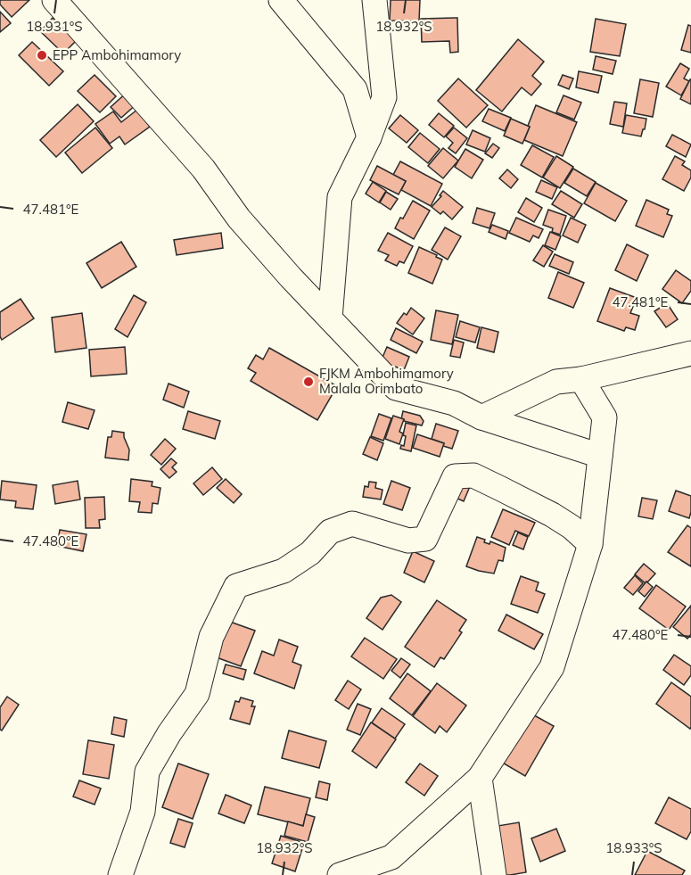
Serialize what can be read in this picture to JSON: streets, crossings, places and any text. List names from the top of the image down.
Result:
{
  "places": ["EPP Ambohimamory", "FJKM Ambohimamory Malala Orimbato"],
  "coordinates": [
    "18.931°S",
    "18.932°S",
    "47.481°E",
    "47.480°E",
    "18.933°S"
  ]
}
